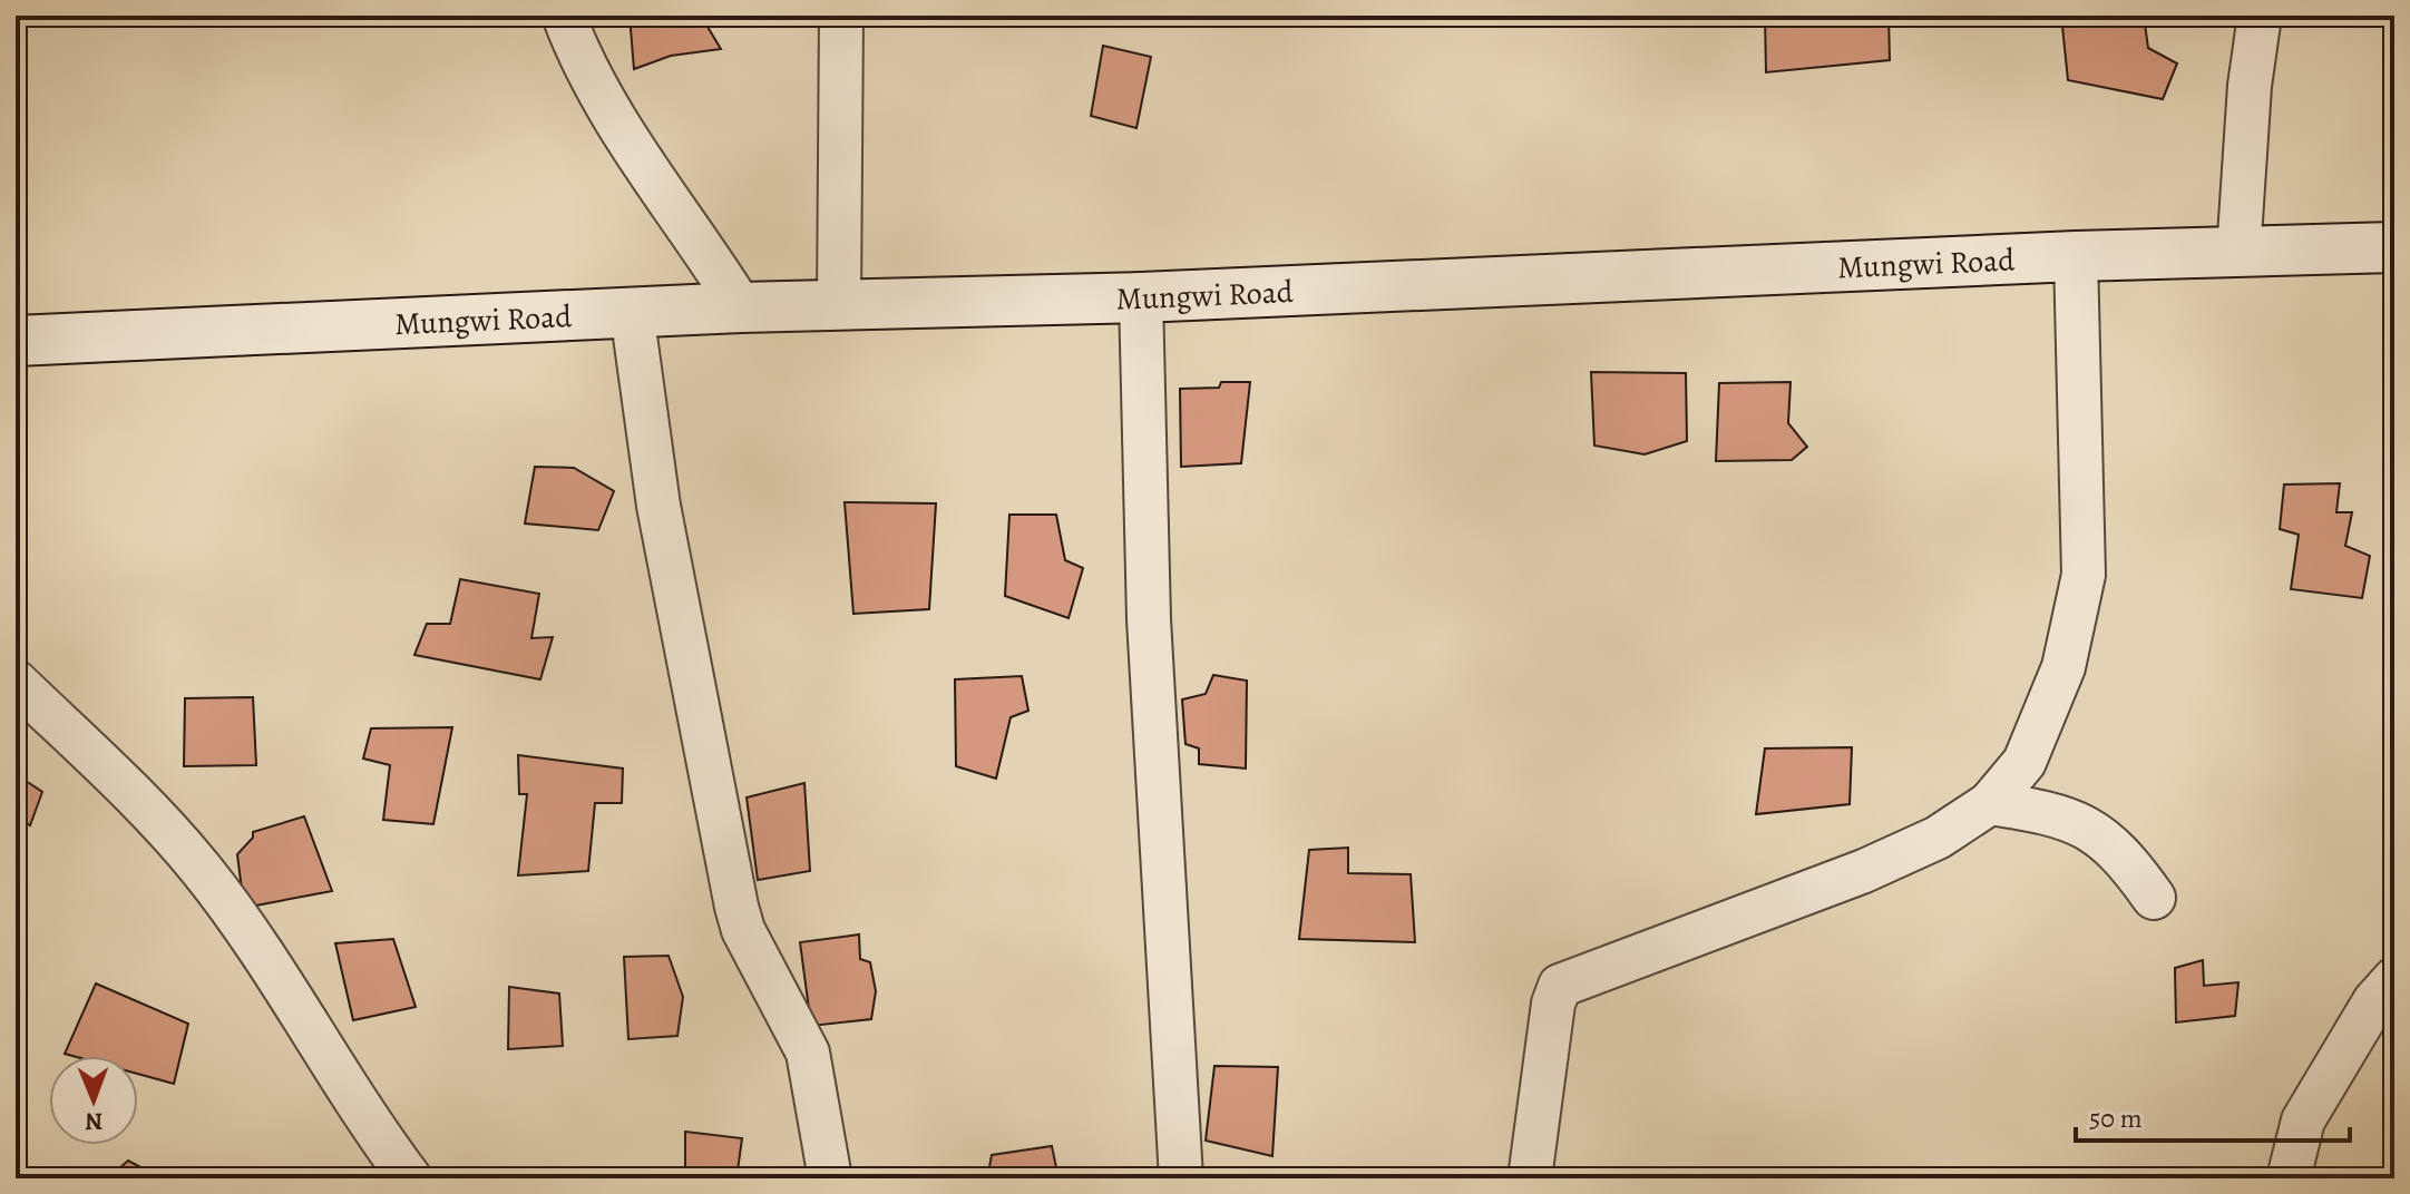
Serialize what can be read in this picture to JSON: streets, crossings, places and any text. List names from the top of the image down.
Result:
{
  "streets": {
    "main road": ["Mungwi Road"]
  },
  "scale_bar": "50 m",
  "north": "bottom"
}
